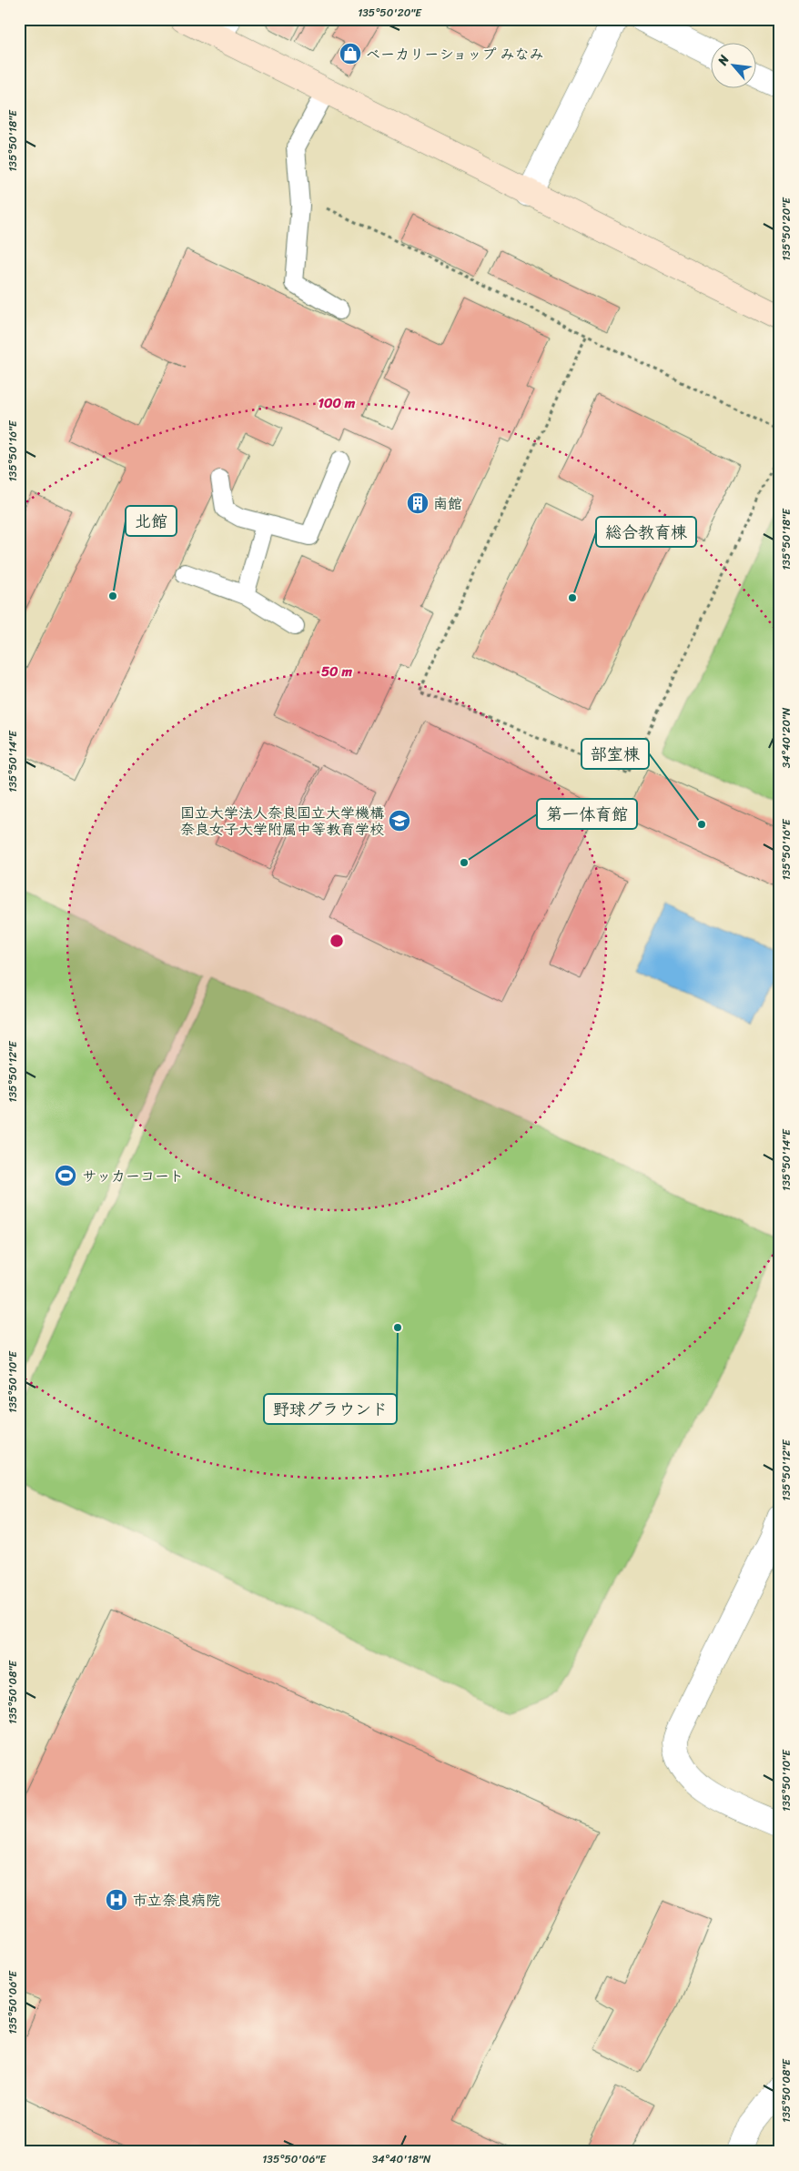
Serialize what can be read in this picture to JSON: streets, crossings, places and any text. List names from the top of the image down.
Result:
{
  "places": {
    "shop": ["ベーカリーショップ みなみ"],
    "building": ["南館"],
    "other": [
      "北館",
      "総合教育棟",
      "部室棟",
      "第一体育館",
      "野球グラウンド"
    ],
    "school or university": ["国立大学法人奈良国立大学機構 奈良女子大学附属中等教育学校"],
    "sports": ["サッカーコート"],
    "hospital": ["市立奈良病院"]
  },
  "north": "top left",
  "coordinates": [
    "135°50'20\"E",
    "135°50'18\"E",
    "135°50'16\"E",
    "34°40'20\"N",
    "135°50'14\"E",
    "135°50'12\"E",
    "135°50'10\"E",
    "135°50'08\"E",
    "135°50'06\"E",
    "34°40'18\"N"
  ],
  "rings": ["100 m", "50 m"]
}
